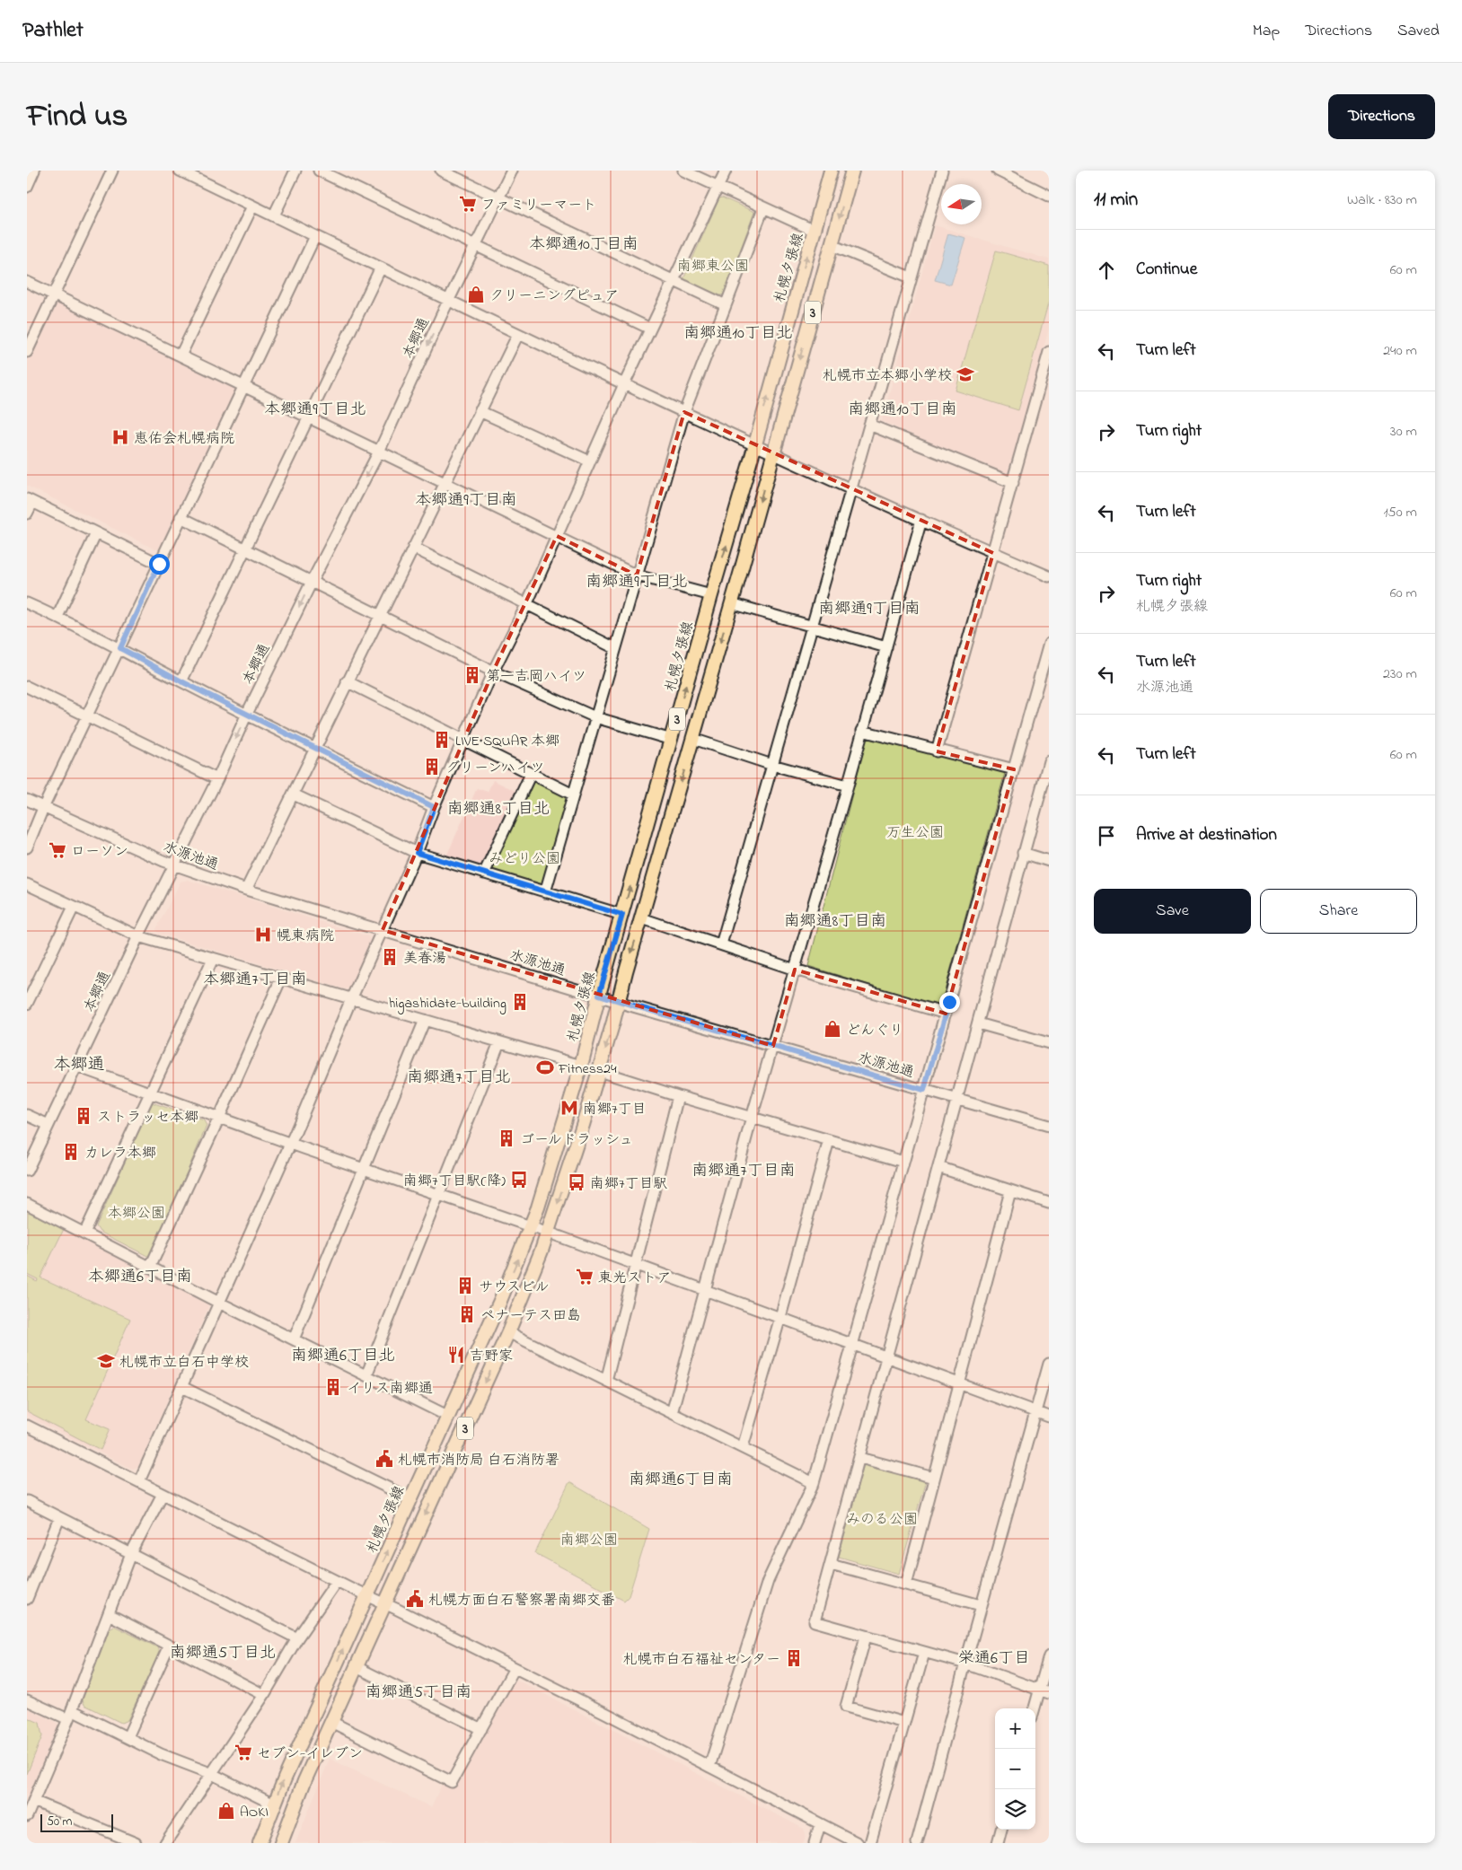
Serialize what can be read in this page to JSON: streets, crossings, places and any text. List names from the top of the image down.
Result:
{
  "streets": {
    "main road": ["札幌夕張線", "3"],
    "street": ["本郷通", "水源池通"]
  },
  "crossings": [
    ["札幌夕張線", "水源池通"],
    ["3", "水源池通"],
    ["本郷通", "水源池通"]
  ],
  "districts": [
    "本郷通10丁目南",
    "南郷通10丁目北",
    "本郷通9丁目北",
    "南郷通10丁目南",
    "本郷通9丁目南",
    "南郷通9丁目北",
    "南郷通9丁目南",
    "南郷通8丁目北",
    "南郷通8丁目南",
    "本郷通7丁目南",
    "本郷通",
    "南郷通7丁目北",
    "南郷通7丁目南",
    "本郷通6丁目南",
    "南郷通6丁目北",
    "南郷通6丁目南",
    "南郷通5丁目北",
    "栄通6丁目",
    "南郷通5丁目南"
  ],
  "parks": [
    "南郷東公園",
    "万生公園",
    "みどり公園",
    "本郷公園",
    "みのる公園",
    "南郷公園"
  ],
  "places": {
    "supermarket": [
      "ファミリーマート",
      "ローソン",
      "東光ストア",
      "セブン-イレブン"
    ],
    "shop": ["クリーニングピュア", "どんぐり", "AOKI"],
    "school or university": ["札幌市立本郷小学校", "札幌市立白石中学校"],
    "hospital": ["恵佑会札幌病院", "幌東病院"],
    "building": [
      "第一吉岡ハイツ",
      "LIVE SQUAR 本郷",
      "グリーンハイツ",
      "美春湯",
      "higashidate-building",
      "ストラッセ本郷",
      "ゴールドラッシュ",
      "カレラ本郷",
      "サウスビル",
      "ペナーテス田島",
      "イリス南郷通",
      "札幌市白石福祉センター"
    ],
    "sports": ["Fitness24"],
    "metro station": ["南郷7丁目"],
    "bus stop": ["南郷7丁目駅(降)", "南郷7丁目駅"],
    "restaurant": ["吉野家"],
    "public building": ["札幌市消防局 白石消防署", "札幌方面白石警察署南郷交番"]
  },
  "scale_bar": "50 m",
  "north": "left",
  "page": {
    "header": "Pathlet",
    "nav": ["Map", "Directions", "Saved"],
    "title": "Find us",
    "buttons": [
      "Directions",
      ["Save", "Share"]
    ],
    "heading": ["11 min", "Walk · 830 m"],
    "list": [
      ["Continue", "60 m"],
      ["Turn left", "240 m"],
      ["Turn right", "30 m"],
      ["Turn left", "150 m"],
      ["Turn right", "札幌夕張線", "60 m"],
      ["Turn left", "水源池通", "230 m"],
      ["Turn left", "60 m"],
      "Arrive at destination"
    ],
    "map_buttons": ["+", "−"],
    "scale": "50 m"
  }
}
